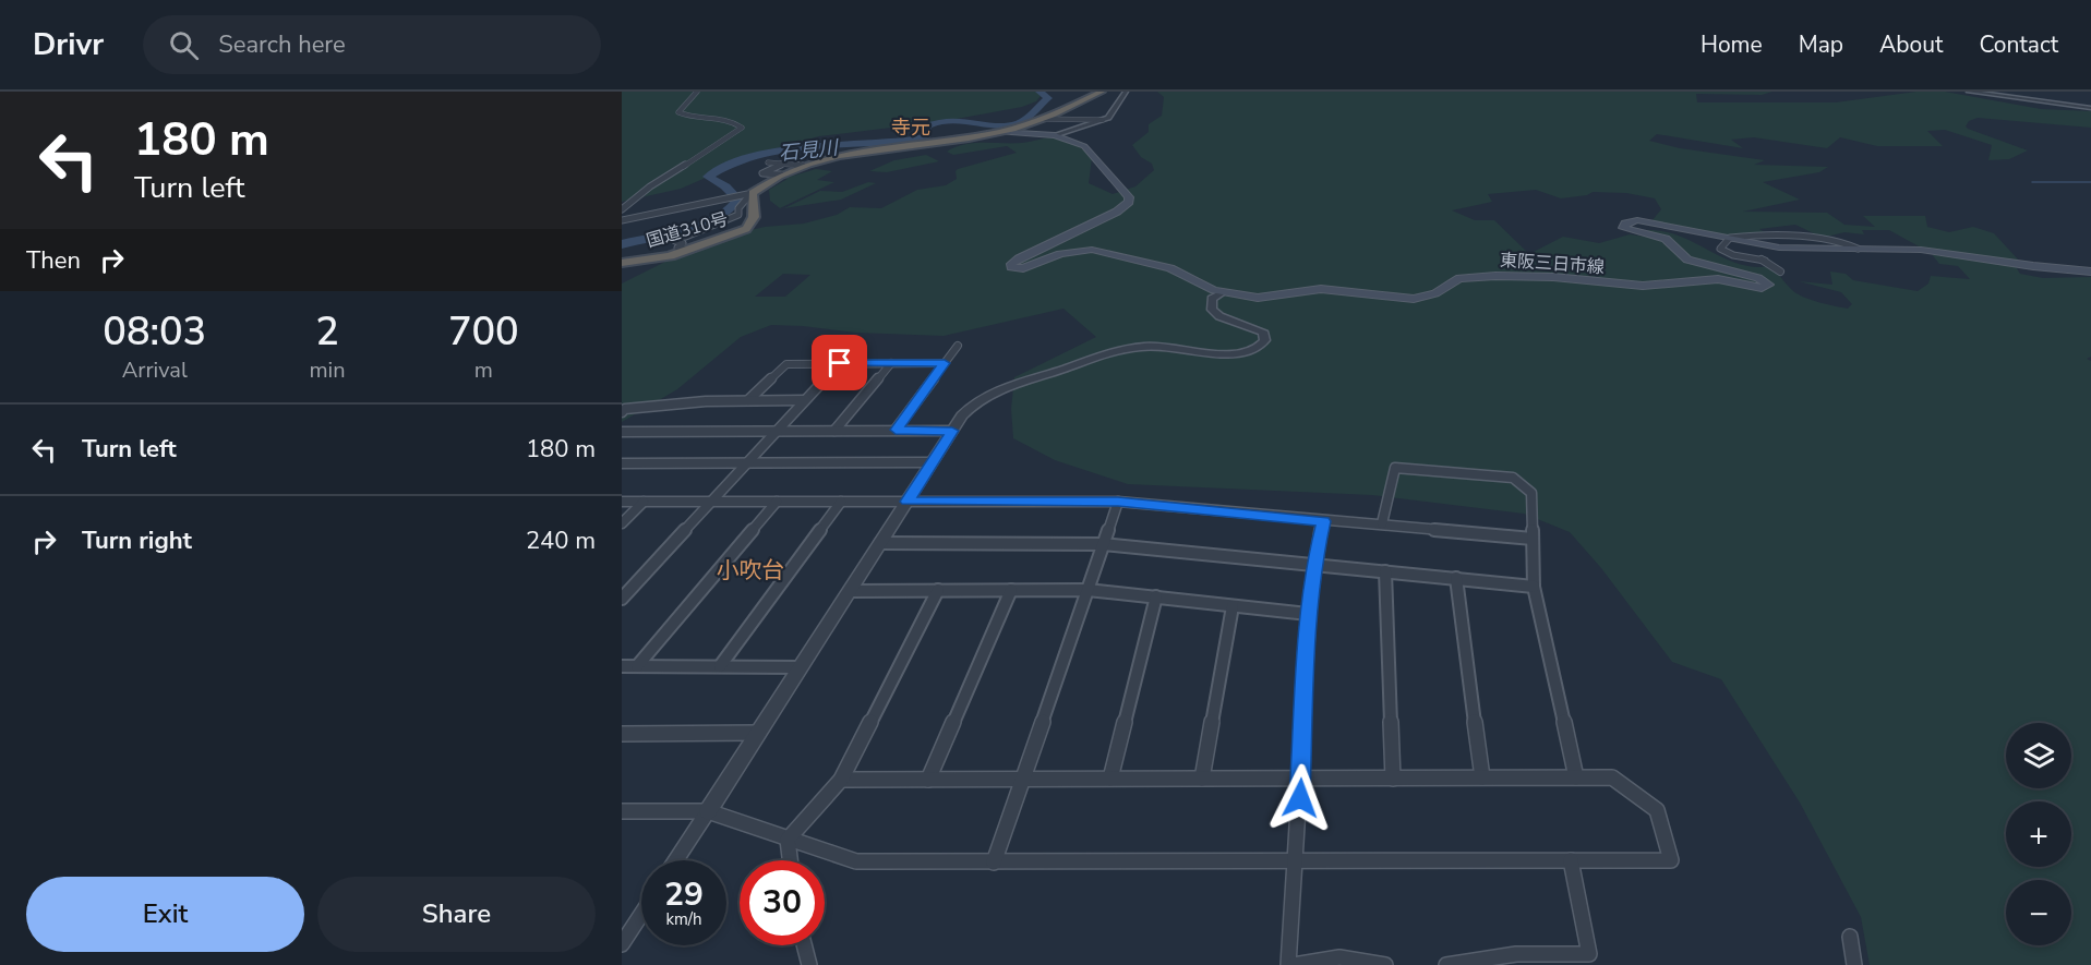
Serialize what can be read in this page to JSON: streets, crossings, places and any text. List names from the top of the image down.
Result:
{
  "streets": {
    "highway": ["国道310号"],
    "main road": ["東阪三日市線"]
  },
  "districts": ["寺元", "小吹台"],
  "water": ["石見川"],
  "page": {
    "header": "Drivr",
    "search": "Search here",
    "nav": [
      "Home",
      "Map",
      "About",
      "Contact"
    ],
    "turn": ["180 m", "Turn left"],
    "then": "Then",
    "eta": [
      "08:03",
      "Arrival",
      "2",
      "min",
      "700",
      "m"
    ],
    "list": [
      {
        "name": "Turn left",
        "value": "180 m"
      },
      {
        "name": "Turn right",
        "value": "240 m"
      }
    ],
    "map_buttons": ["+", "−"],
    "speed": "29 km/h",
    "limit": "30",
    "buttons": ["Exit", "Share"]
  }
}
